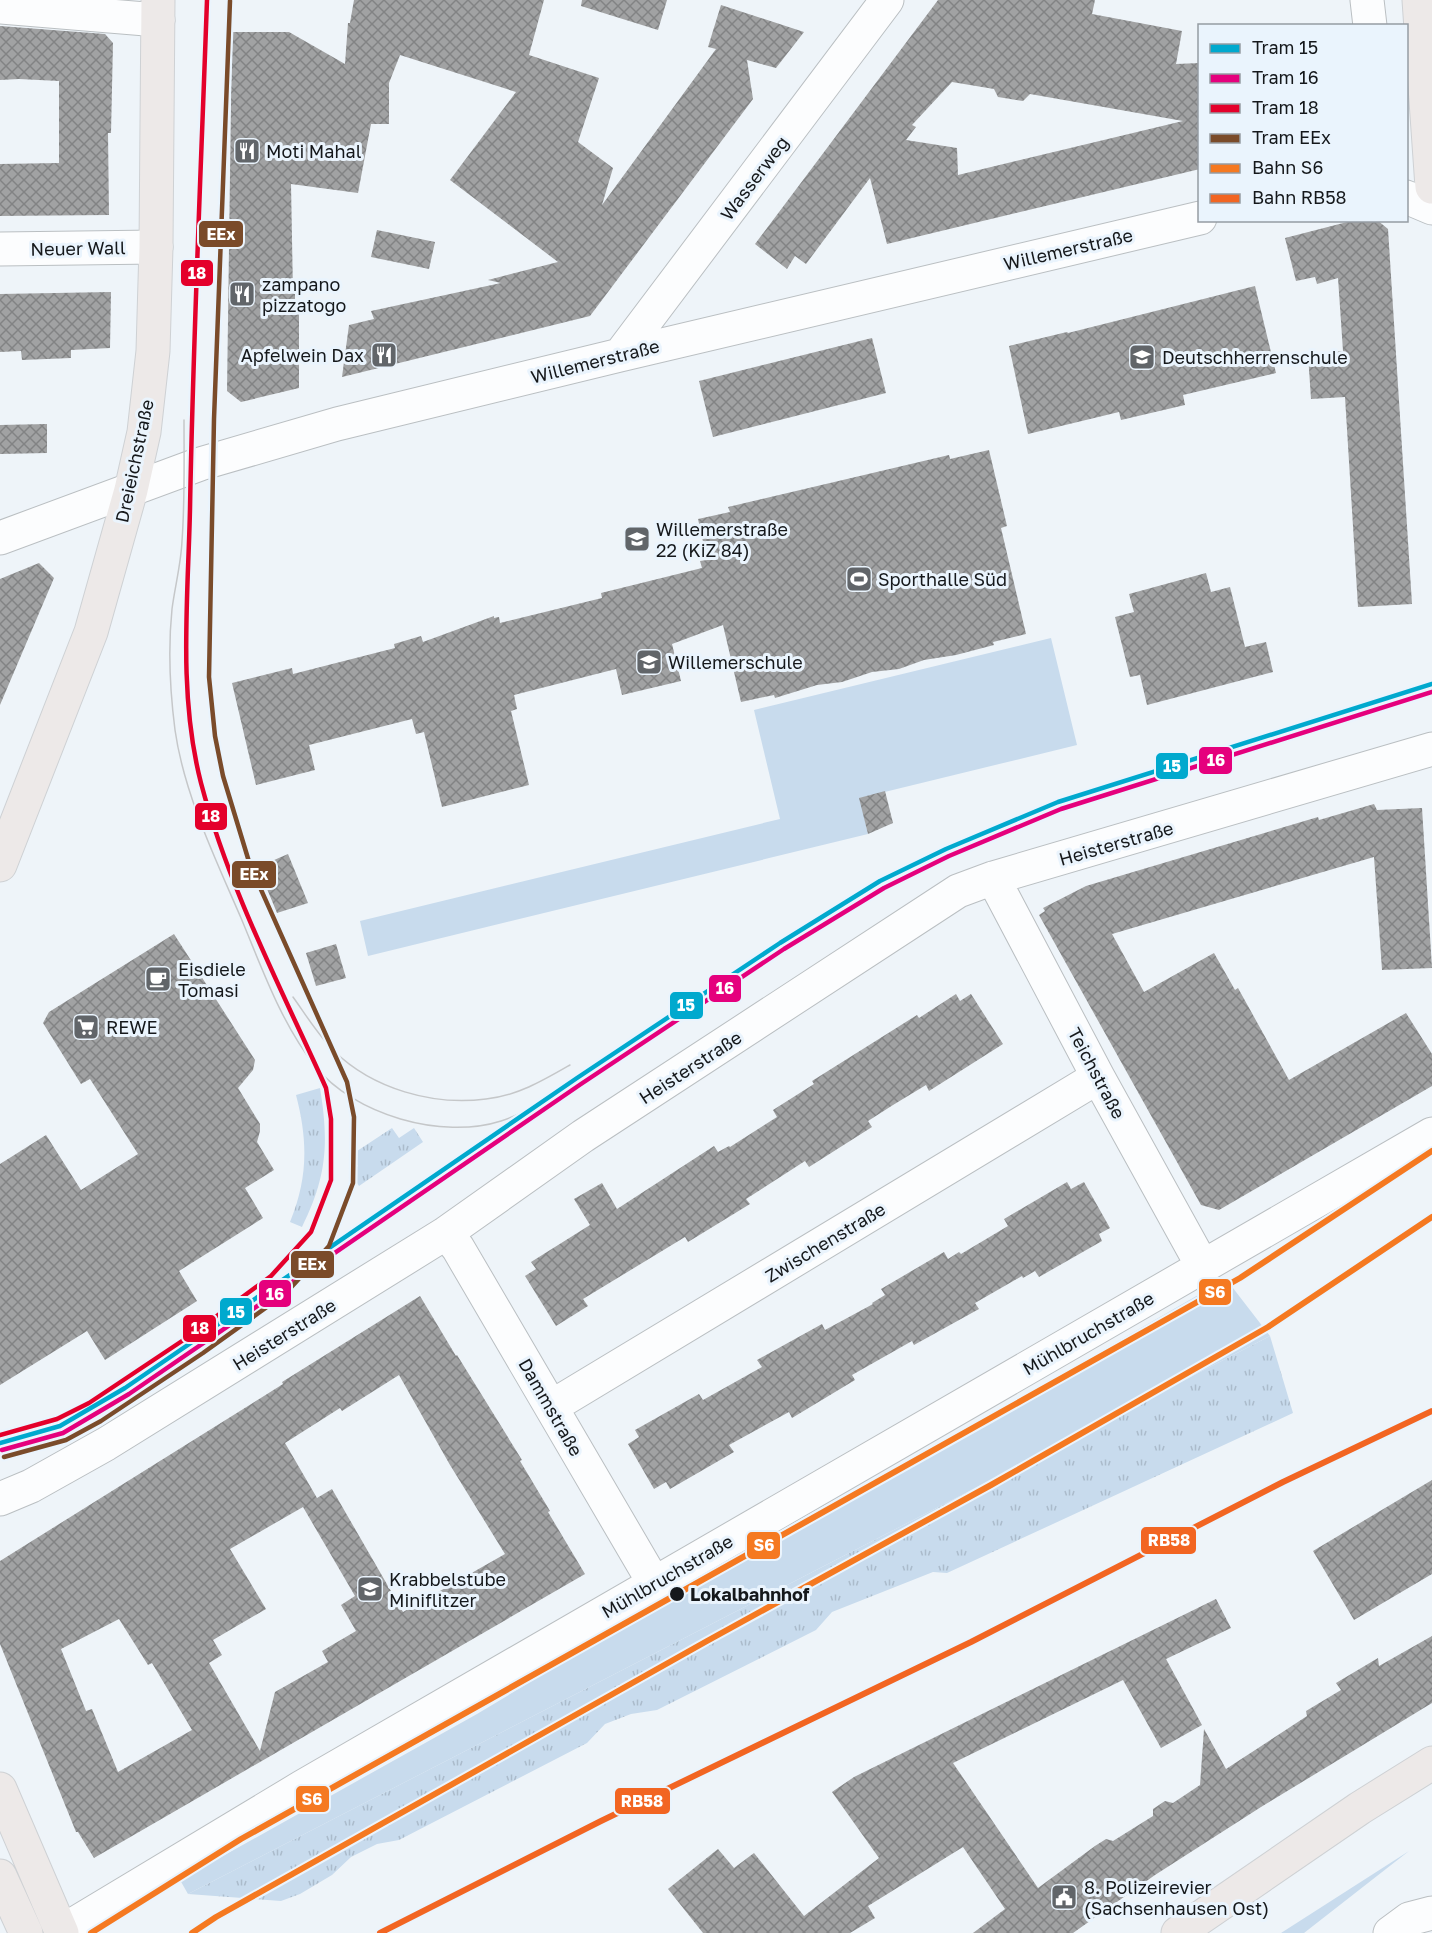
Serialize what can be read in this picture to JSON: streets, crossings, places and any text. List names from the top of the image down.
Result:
{
  "streets": {
    "main road": ["Dreieichstraße"],
    "street": [
      "Wasserweg",
      "Neuer Wall",
      "Willemerstraße",
      "Heisterstraße",
      "Teichstraße",
      "Zwischenstraße",
      "Mühlbruchstraße",
      "Dammstraße"
    ]
  },
  "crossings": [
    ["Wasserweg", "Willemerstraße"],
    ["Neuer Wall", "Dreieichstraße"],
    ["Willemerstraße", "Dreieichstraße"],
    ["Heisterstraße", "Teichstraße"],
    ["Heisterstraße", "Dammstraße"],
    ["Teichstraße", "Zwischenstraße"],
    ["Teichstraße", "Mühlbruchstraße"],
    ["Zwischenstraße", "Dammstraße"],
    ["Mühlbruchstraße", "Dammstraße"]
  ],
  "places": {
    "restaurant": ["Moti Mahal", "zampano pizzatogo", "Apfelwein Dax"],
    "school or university": [
      "Deutschherrenschule",
      "Willemerstraße 22 (KiZ 84)",
      "Willemerschule",
      "Krabbelstube Miniflitzer"
    ],
    "sports": ["Sporthalle Süd"],
    "cafe": ["Eisdiele Tomasi"],
    "supermarket": ["REWE"],
    "other": ["Lokalbahnhof"],
    "public building": ["8. Polizeirevier (Sachsenhausen Ost)"]
  },
  "lines": [
    "tram line 18",
    "tram line EEx",
    "tram line 15",
    "tram line 16",
    "rail line S6",
    "rail line RB58"
  ],
  "legend": [
    "Tram 15",
    "Tram 16",
    "Tram 18",
    "Tram EEx",
    "Bahn S6",
    "Bahn RB58"
  ]
}
